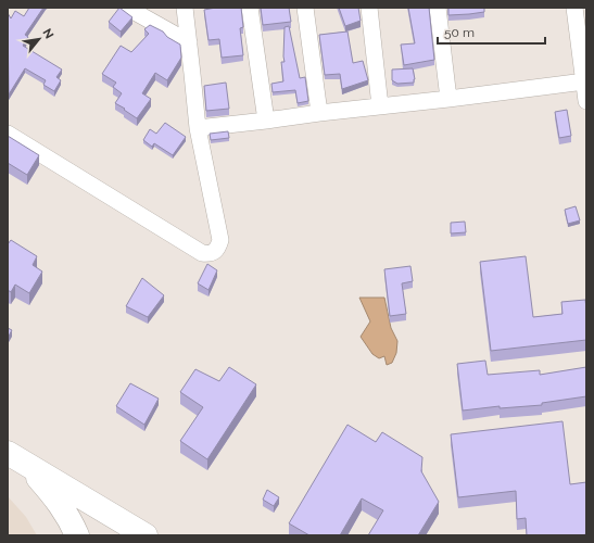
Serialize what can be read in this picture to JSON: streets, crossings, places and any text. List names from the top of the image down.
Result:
{
  "scale_bar": "50 m",
  "north": "top right"
}
